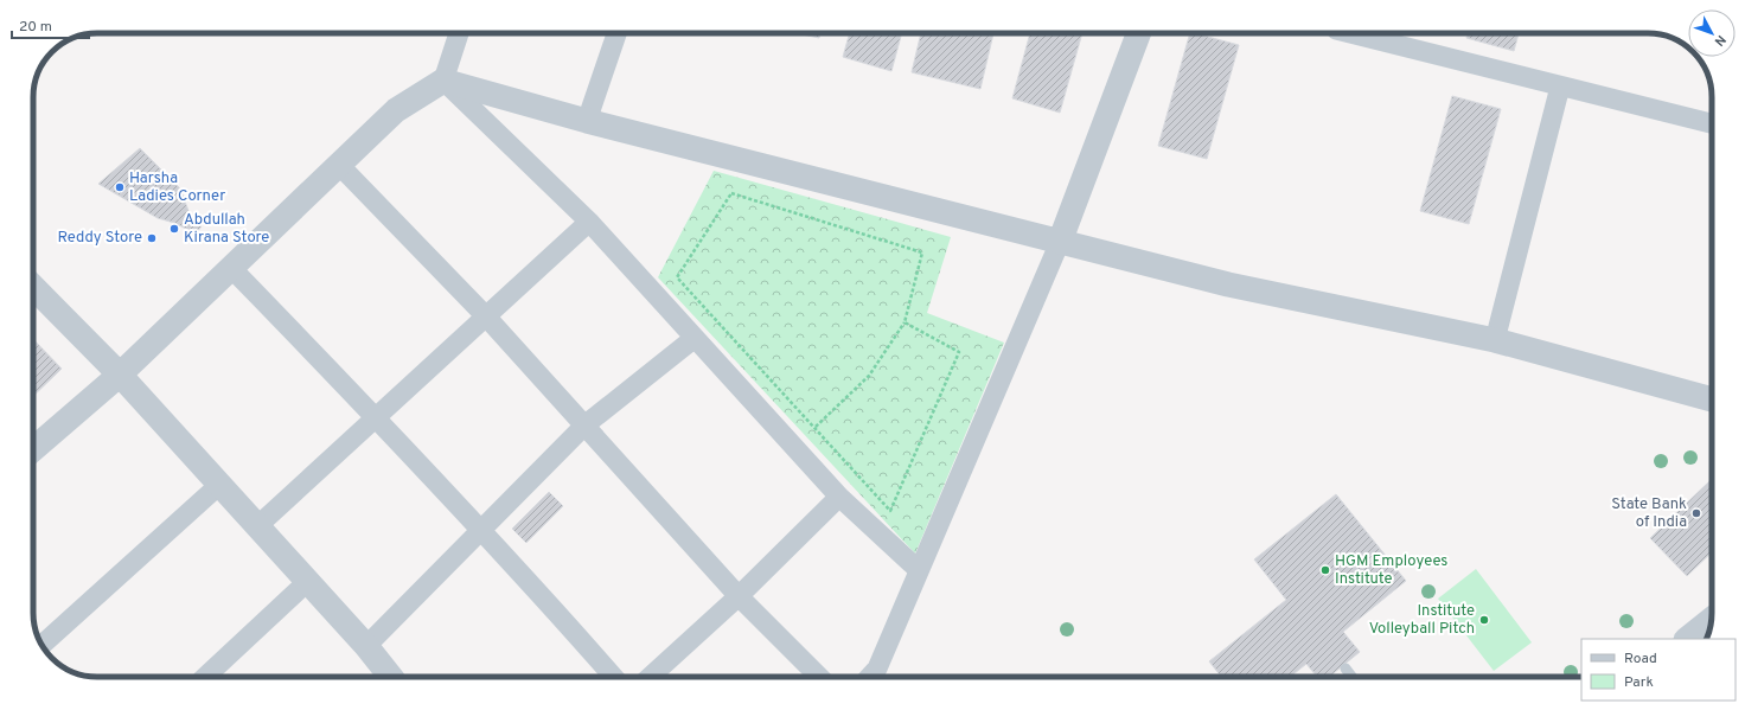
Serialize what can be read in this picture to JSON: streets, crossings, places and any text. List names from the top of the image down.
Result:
{
  "places": [
    "Harsha Ladies Corner",
    "Abdullah Kirana Store",
    "Reddy Store",
    "State Bank of India",
    "HGM Employees Institute",
    "Institute Volleyball Pitch"
  ],
  "legend": ["Road", "Park"],
  "scale_bar": "20 m",
  "north": "bottom right"
}
